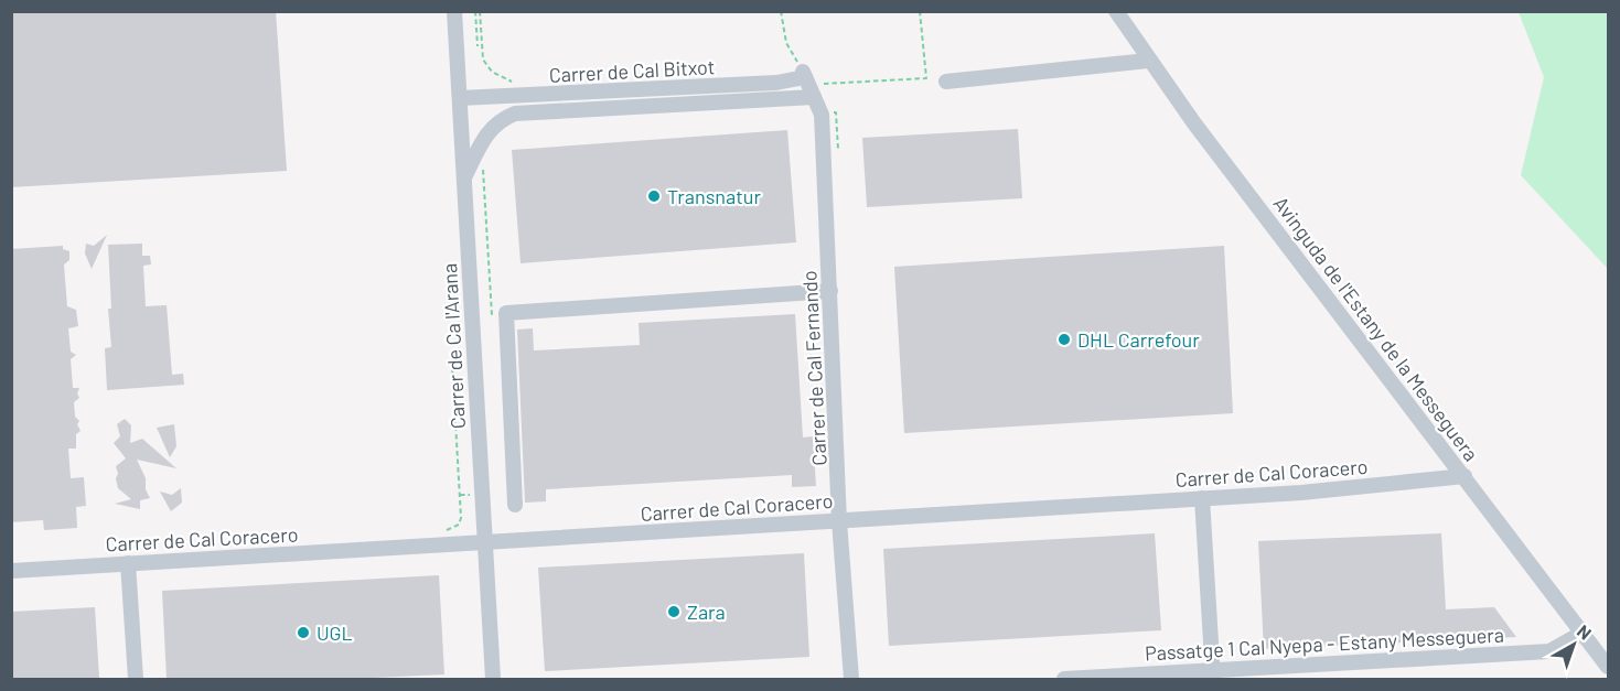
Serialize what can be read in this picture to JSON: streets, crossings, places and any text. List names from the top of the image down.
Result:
{
  "streets": {
    "street": [
      "Carrer de Cal Bitxot",
      "Avinguda de l'Estany de la Messeguera",
      "Carrer de Ca l'Arana",
      "Carrer de Cal Fernando",
      "Carrer de Cal Coracero",
      "Passatge 1 Cal Nyepa - Estany Messeguera"
    ]
  },
  "crossings": [
    ["Carrer de Cal Bitxot", "Carrer de Ca l'Arana"],
    ["Carrer de Cal Bitxot", "Carrer de Cal Fernando"],
    ["Avinguda de l'Estany de la Messeguera", "Carrer de Cal Coracero"],
    ["Avinguda de l'Estany de la Messeguera", "Passatge 1 Cal Nyepa - Estany Messeguera"],
    ["Carrer de Ca l'Arana", "Carrer de Cal Coracero"],
    ["Carrer de Cal Fernando", "Carrer de Cal Coracero"]
  ],
  "places": [
    "Transnatur",
    "DHL Carrefour",
    "Zara",
    "UGL"
  ],
  "north": "top right"
}
